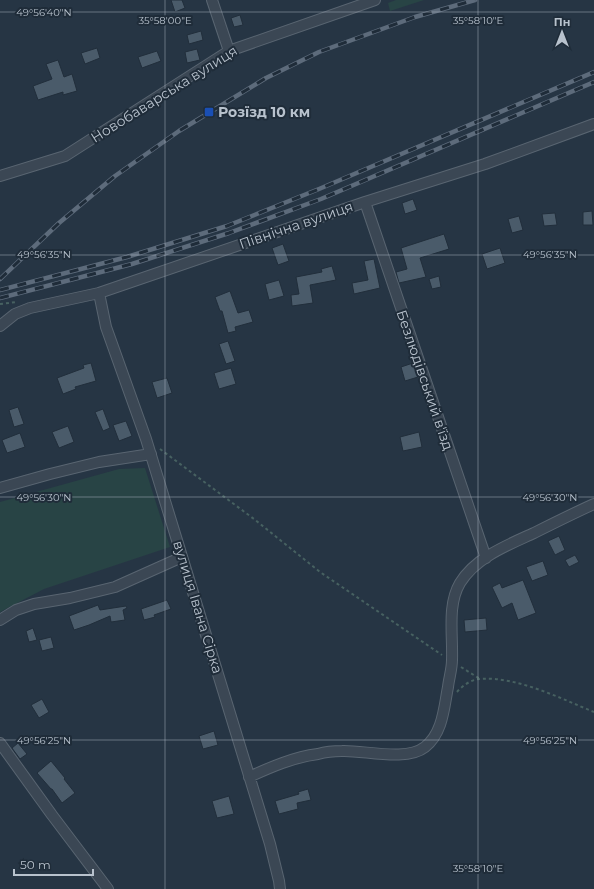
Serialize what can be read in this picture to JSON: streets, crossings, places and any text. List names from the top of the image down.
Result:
{
  "streets": {
    "street": [
      "Новобаварська вулиця",
      "Північна вулиця",
      "Безлюдівський в'їзд",
      "вулиця Івана Сірка"
    ]
  },
  "crossings": [
    ["Північна вулиця", "Безлюдівський в'їзд"],
    ["Північна вулиця", "вулиця Івана Сірка"]
  ],
  "places": {
    "transit": ["Розїзд 10 км"]
  },
  "scale_bar": "50 m",
  "north": "top",
  "coordinates": [
    "49°56'40\"N",
    "35°58'00\"E",
    "35°58'10\"E",
    "49°56'35\"N",
    "49°56'30\"N",
    "49°56'25\"N"
  ]
}
